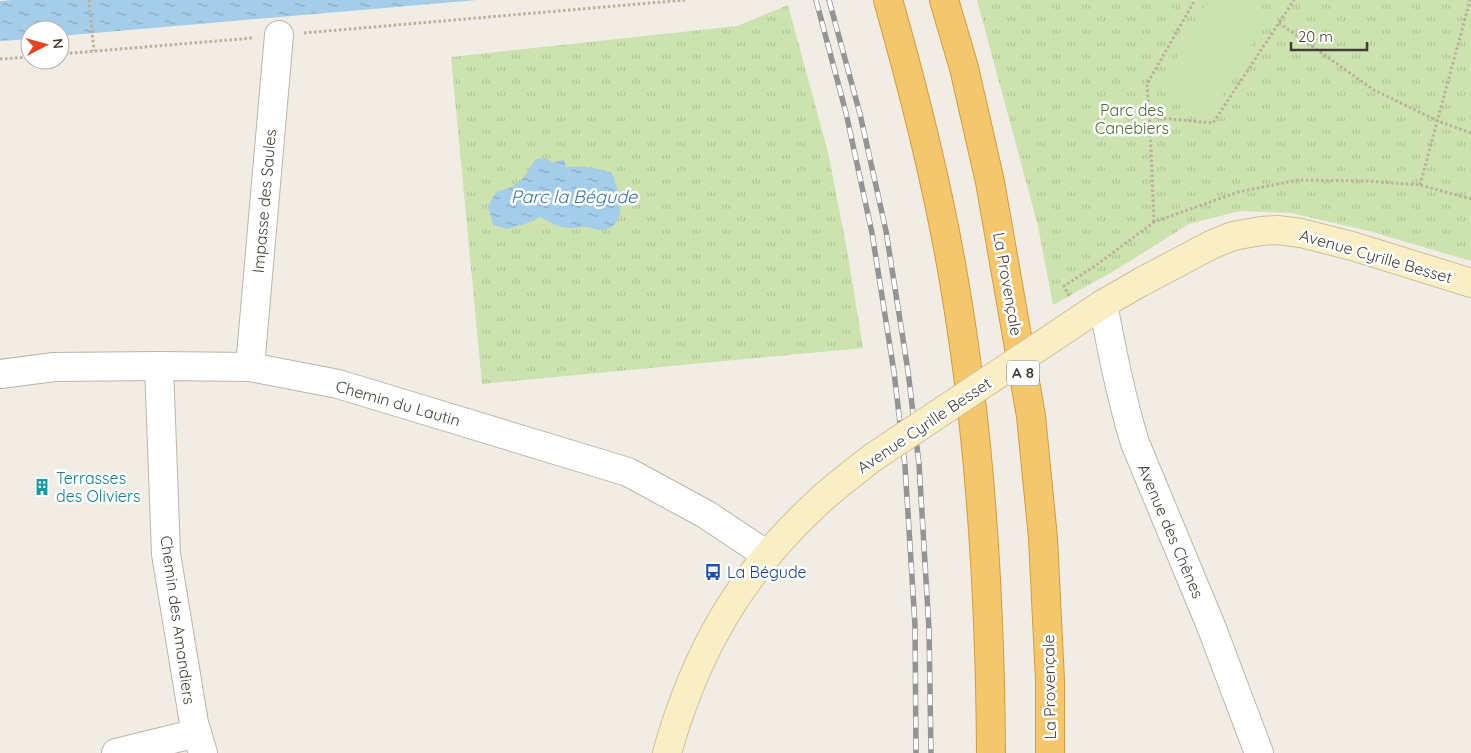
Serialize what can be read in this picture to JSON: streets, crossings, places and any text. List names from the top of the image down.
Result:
{
  "streets": {
    "highway": ["La Provençale", "A 8"],
    "main road": ["Avenue Cyrille Besset"],
    "street": [
      "Impasse des Saules",
      "Chemin du Lautin",
      "Avenue des Chênes",
      "Chemin des Amandiers"
    ]
  },
  "crossings": [
    ["Impasse des Saules", "Chemin du Lautin"],
    ["Avenue Cyrille Besset", "Chemin du Lautin"],
    ["Avenue Cyrille Besset", "Avenue des Chênes"],
    ["Chemin du Lautin", "Chemin des Amandiers"]
  ],
  "water": ["Parc la Bégude"],
  "parks": ["Parc des Canebiers"],
  "places": {
    "building": ["Terrasses des Oliviers"],
    "bus stop": ["La Bégude"]
  },
  "scale_bar": "20 m",
  "north": "right"
}
